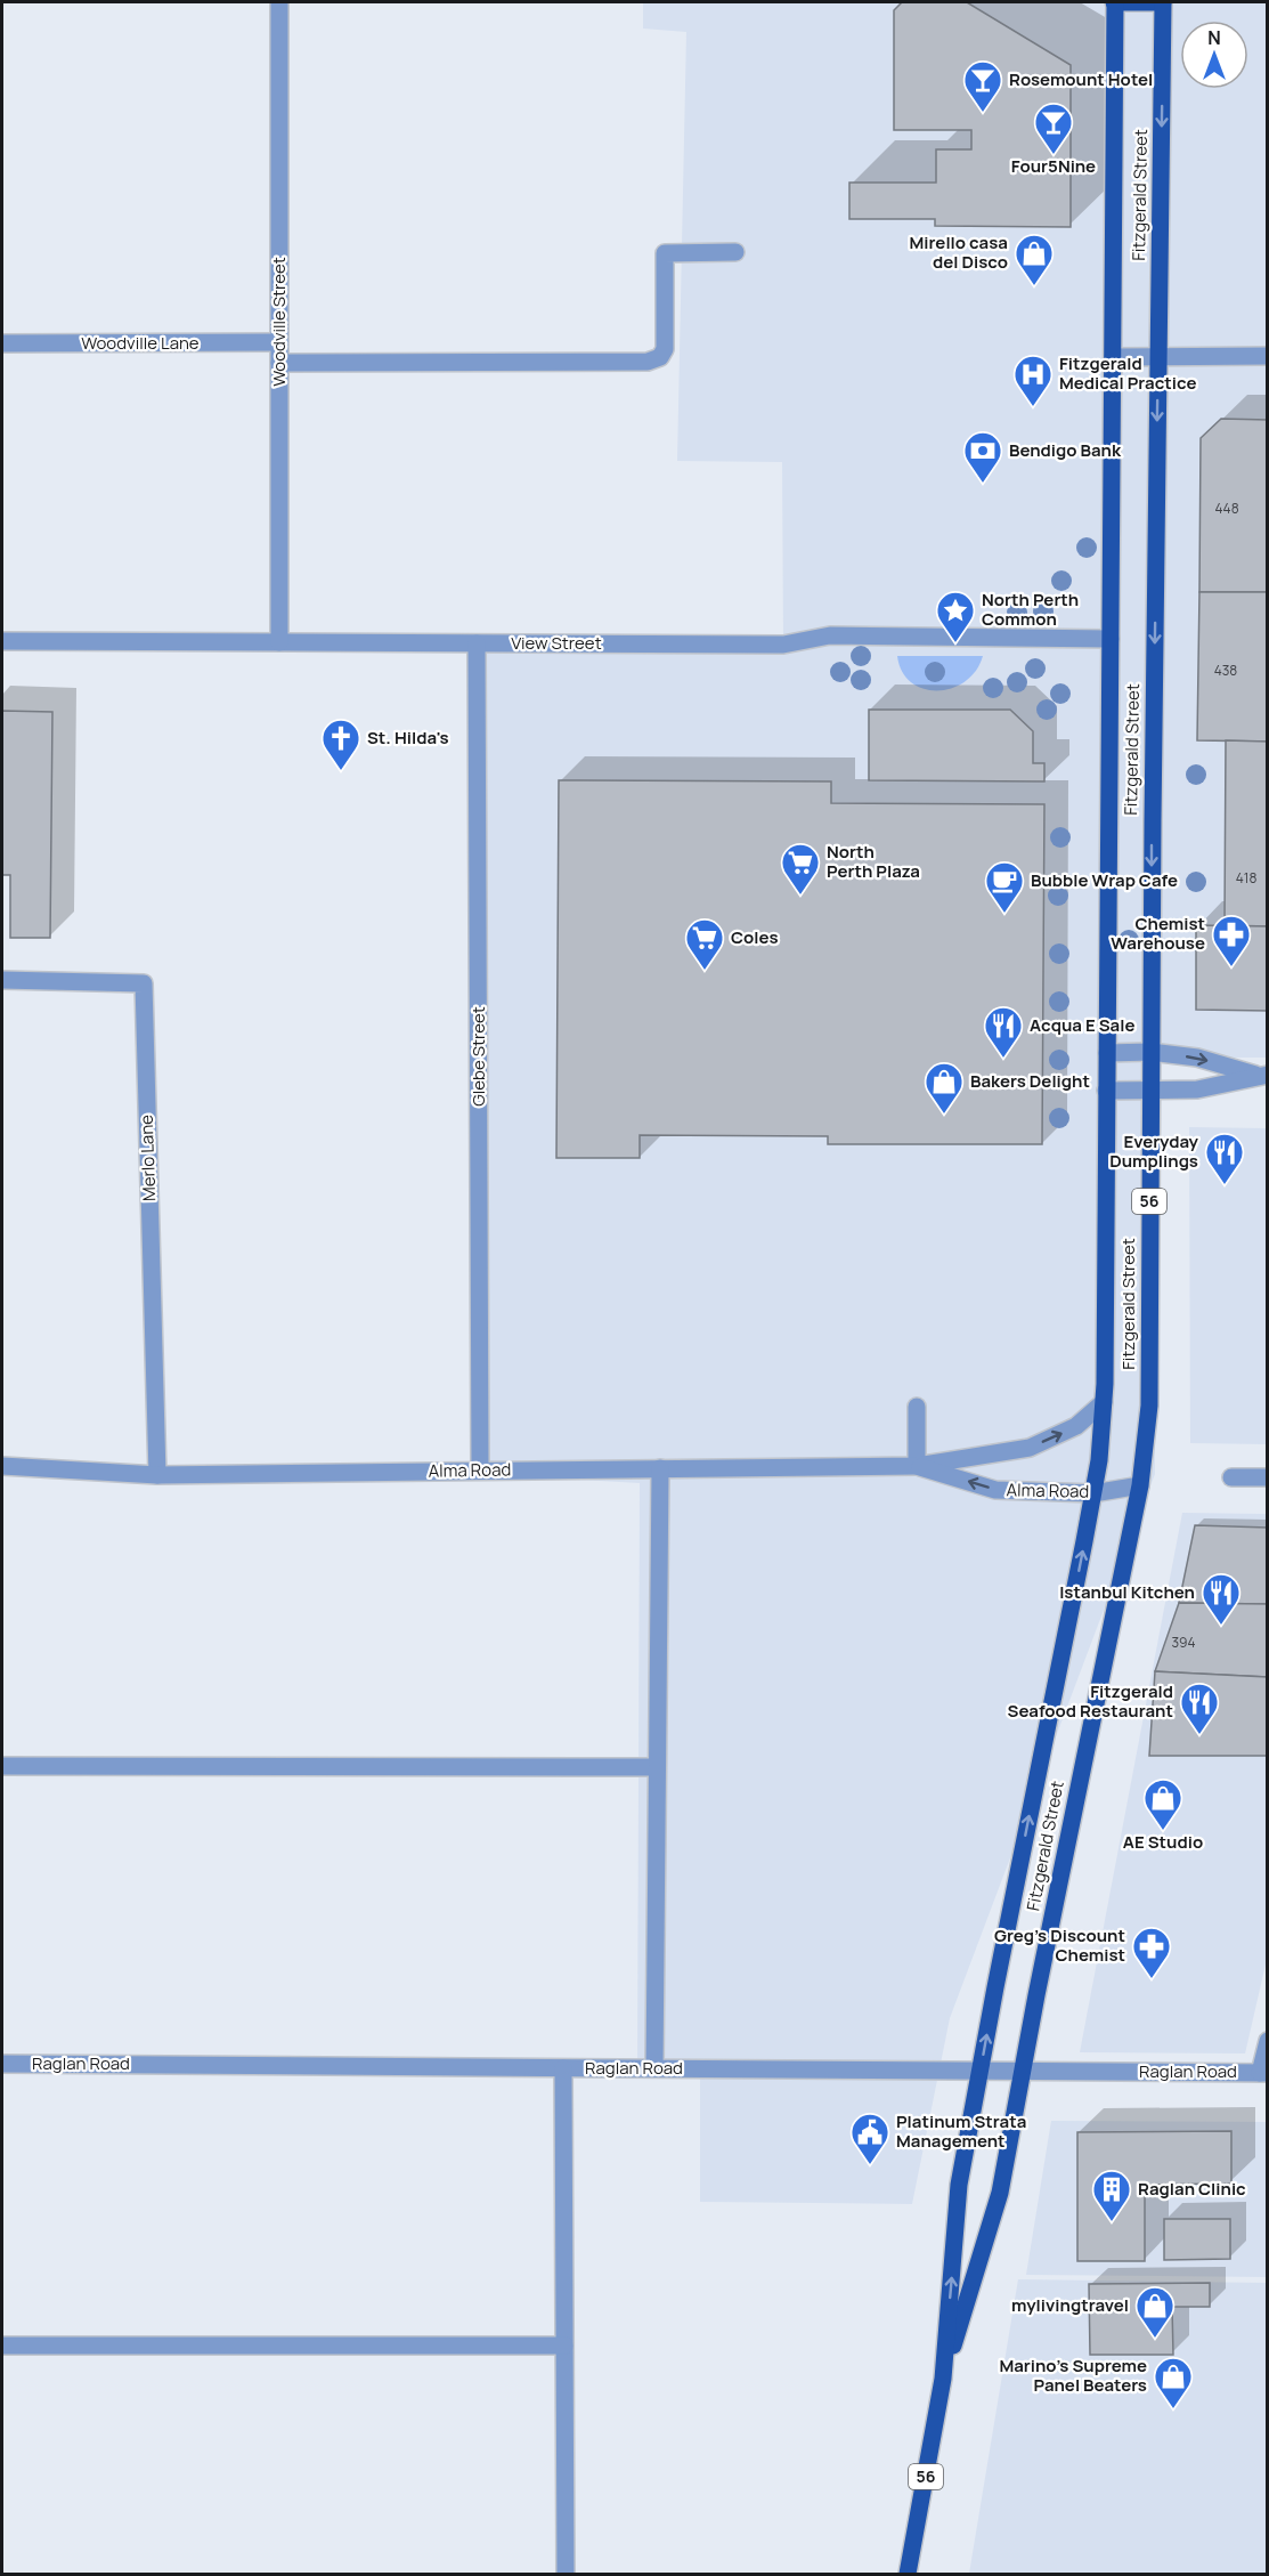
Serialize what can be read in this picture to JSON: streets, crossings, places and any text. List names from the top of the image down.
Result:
{
  "streets": {
    "main road": ["Fitzgerald Street", "56"],
    "street": [
      "Woodville Street",
      "Woodville Lane",
      "View Street",
      "Glebe Street",
      "Merlo Lane",
      "Alma Road",
      "Raglan Road"
    ]
  },
  "crossings": [
    ["Fitzgerald Street", "View Street"],
    ["Fitzgerald Street", "Alma Road"],
    ["Fitzgerald Street", "Raglan Road"],
    ["Woodville Street", "Woodville Lane"],
    ["Woodville Street", "View Street"],
    ["View Street", "Glebe Street"],
    ["Glebe Street", "Alma Road"],
    ["Merlo Lane", "Alma Road"]
  ],
  "places": {
    "bar": ["Rosemount Hotel", "Four5Nine"],
    "shop": [
      "Mirello casa del Disco",
      "Bakers Delight",
      "AE Studio",
      "mylivingtravel",
      "Marino's Supreme Panel Beaters"
    ],
    "hospital": ["Fitzgerald Medical Practice"],
    "bank": ["Bendigo Bank"],
    "place": ["North Perth Common"],
    "church": ["St. Hilda's"],
    "supermarket": ["North Perth Plaza", "Coles"],
    "cafe": ["Bubble Wrap Cafe"],
    "pharmacy": ["Chemist Warehouse", "Greg's Discount Chemist"],
    "restaurant": [
      "Acqua E Sale",
      "Everyday Dumplings",
      "Istanbul Kitchen",
      "Fitzgerald Seafood Restaurant"
    ],
    "public building": ["Platinum Strata Management"],
    "building": ["Raglan Clinic"]
  },
  "house_numbers": [
    "448",
    "438",
    "418",
    "394"
  ],
  "north": "top"
}
